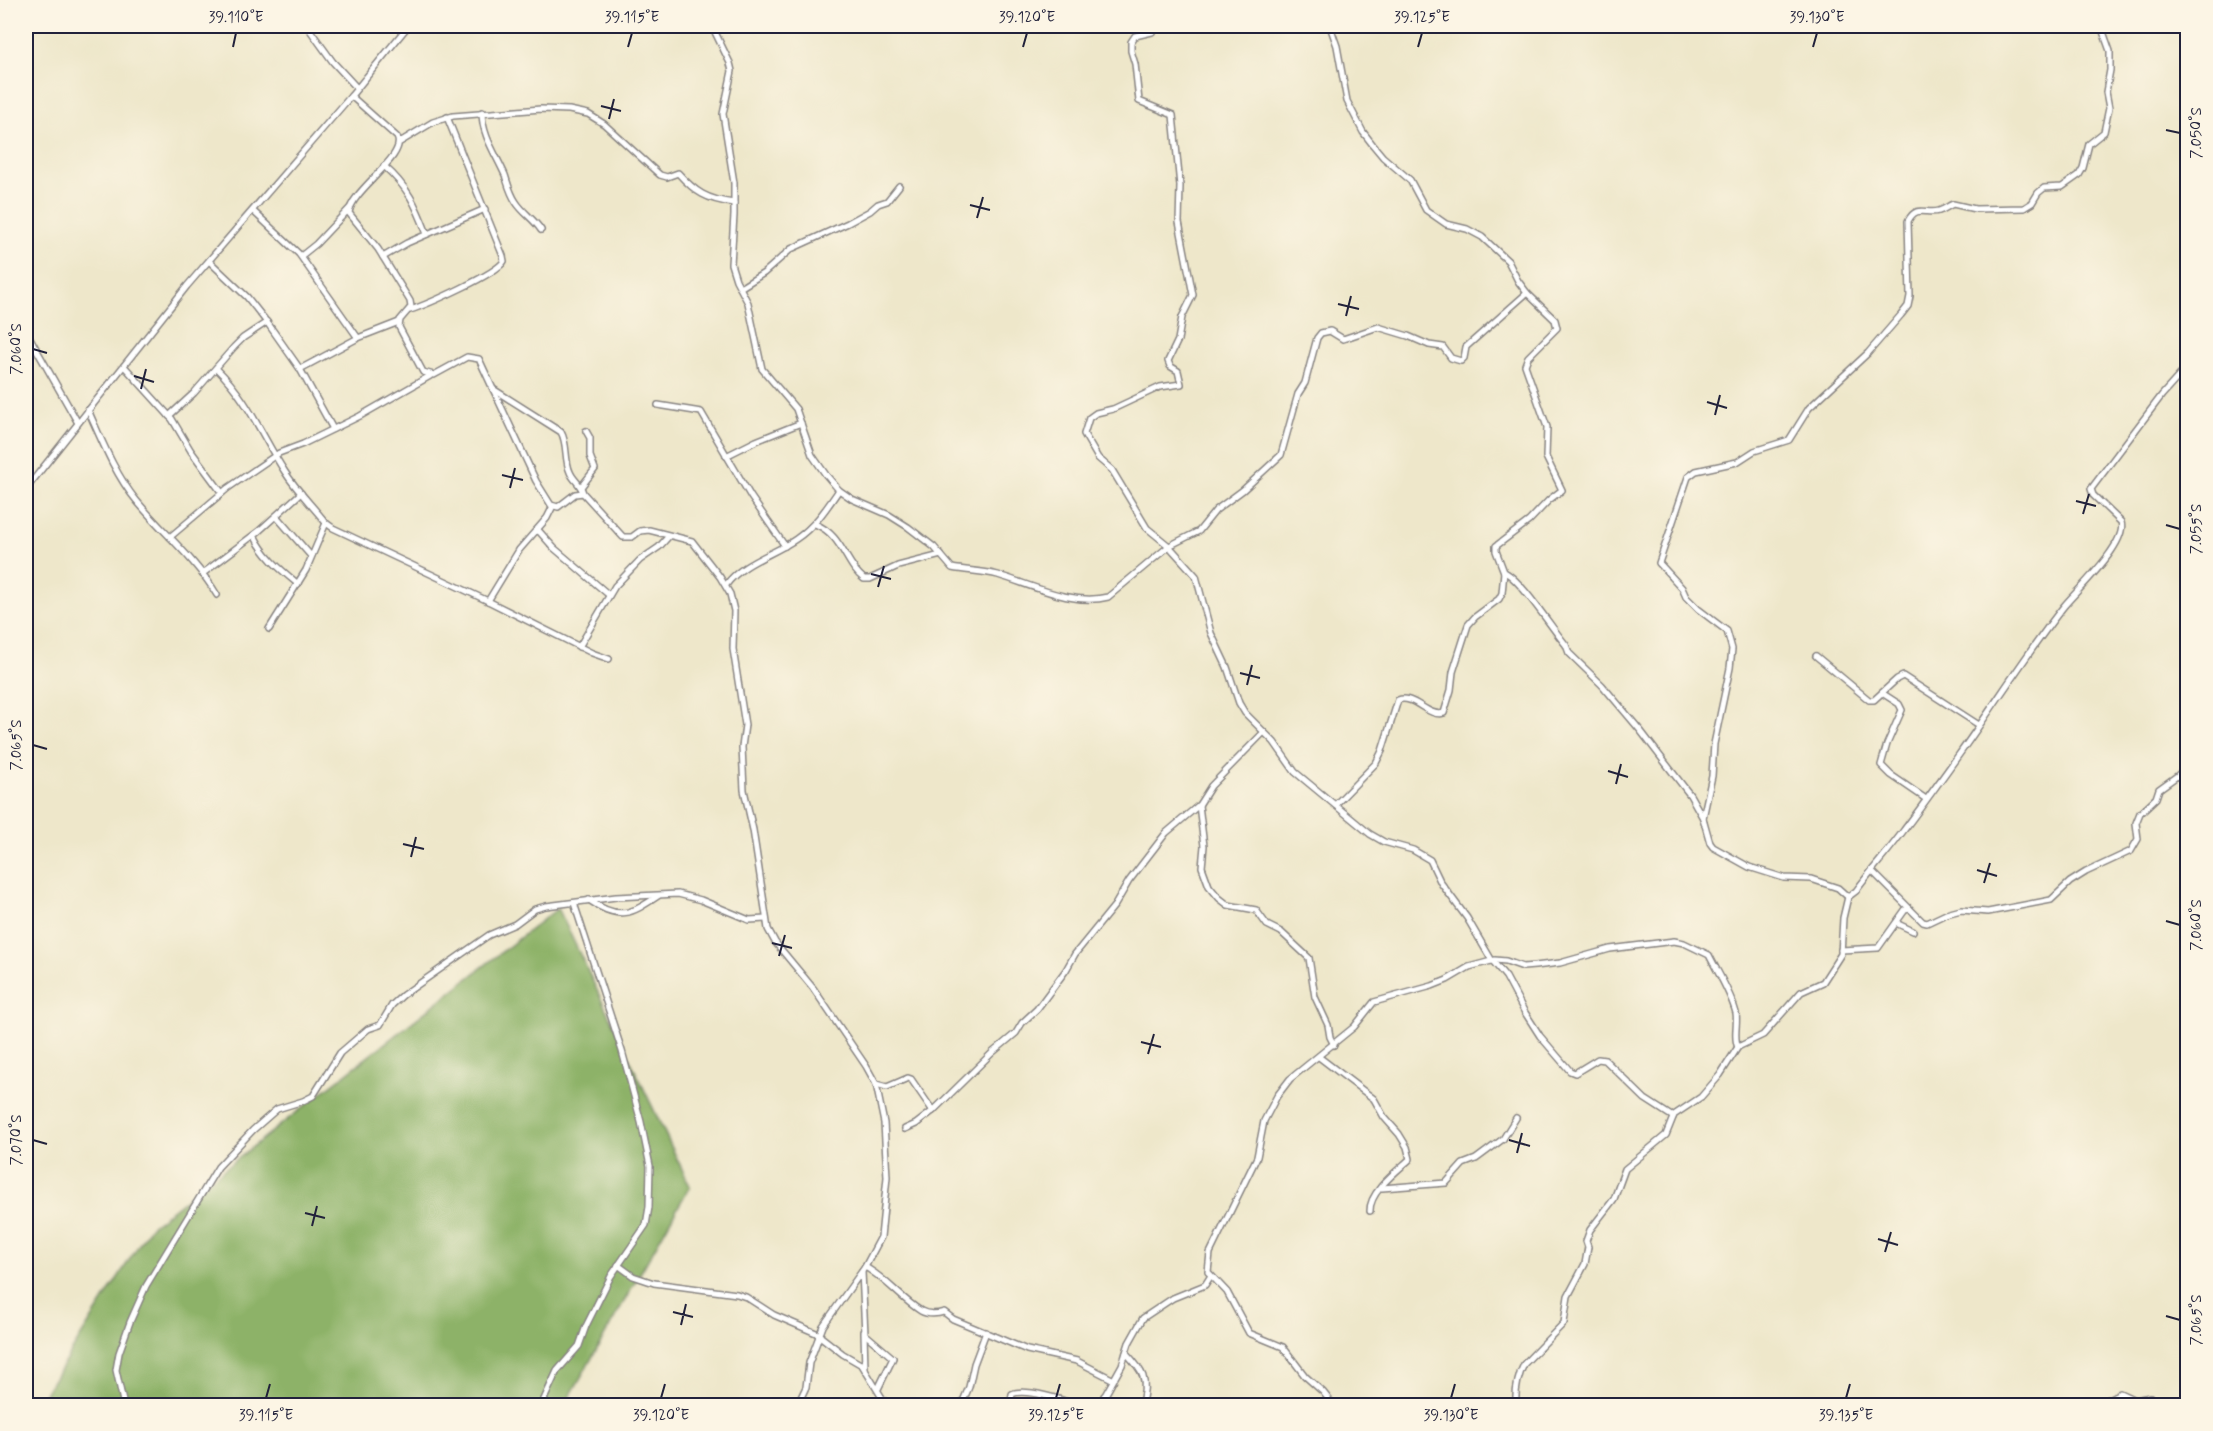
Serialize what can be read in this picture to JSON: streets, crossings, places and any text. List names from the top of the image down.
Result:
{
  "coordinates": [
    "39.110°E",
    "39.115°E",
    "39.120°E",
    "39.125°E",
    "39.130°E",
    "7.050°S",
    "7.060°S",
    "7.055°S",
    "7.065°S",
    "7.070°S",
    "39.135°E"
  ]
}
